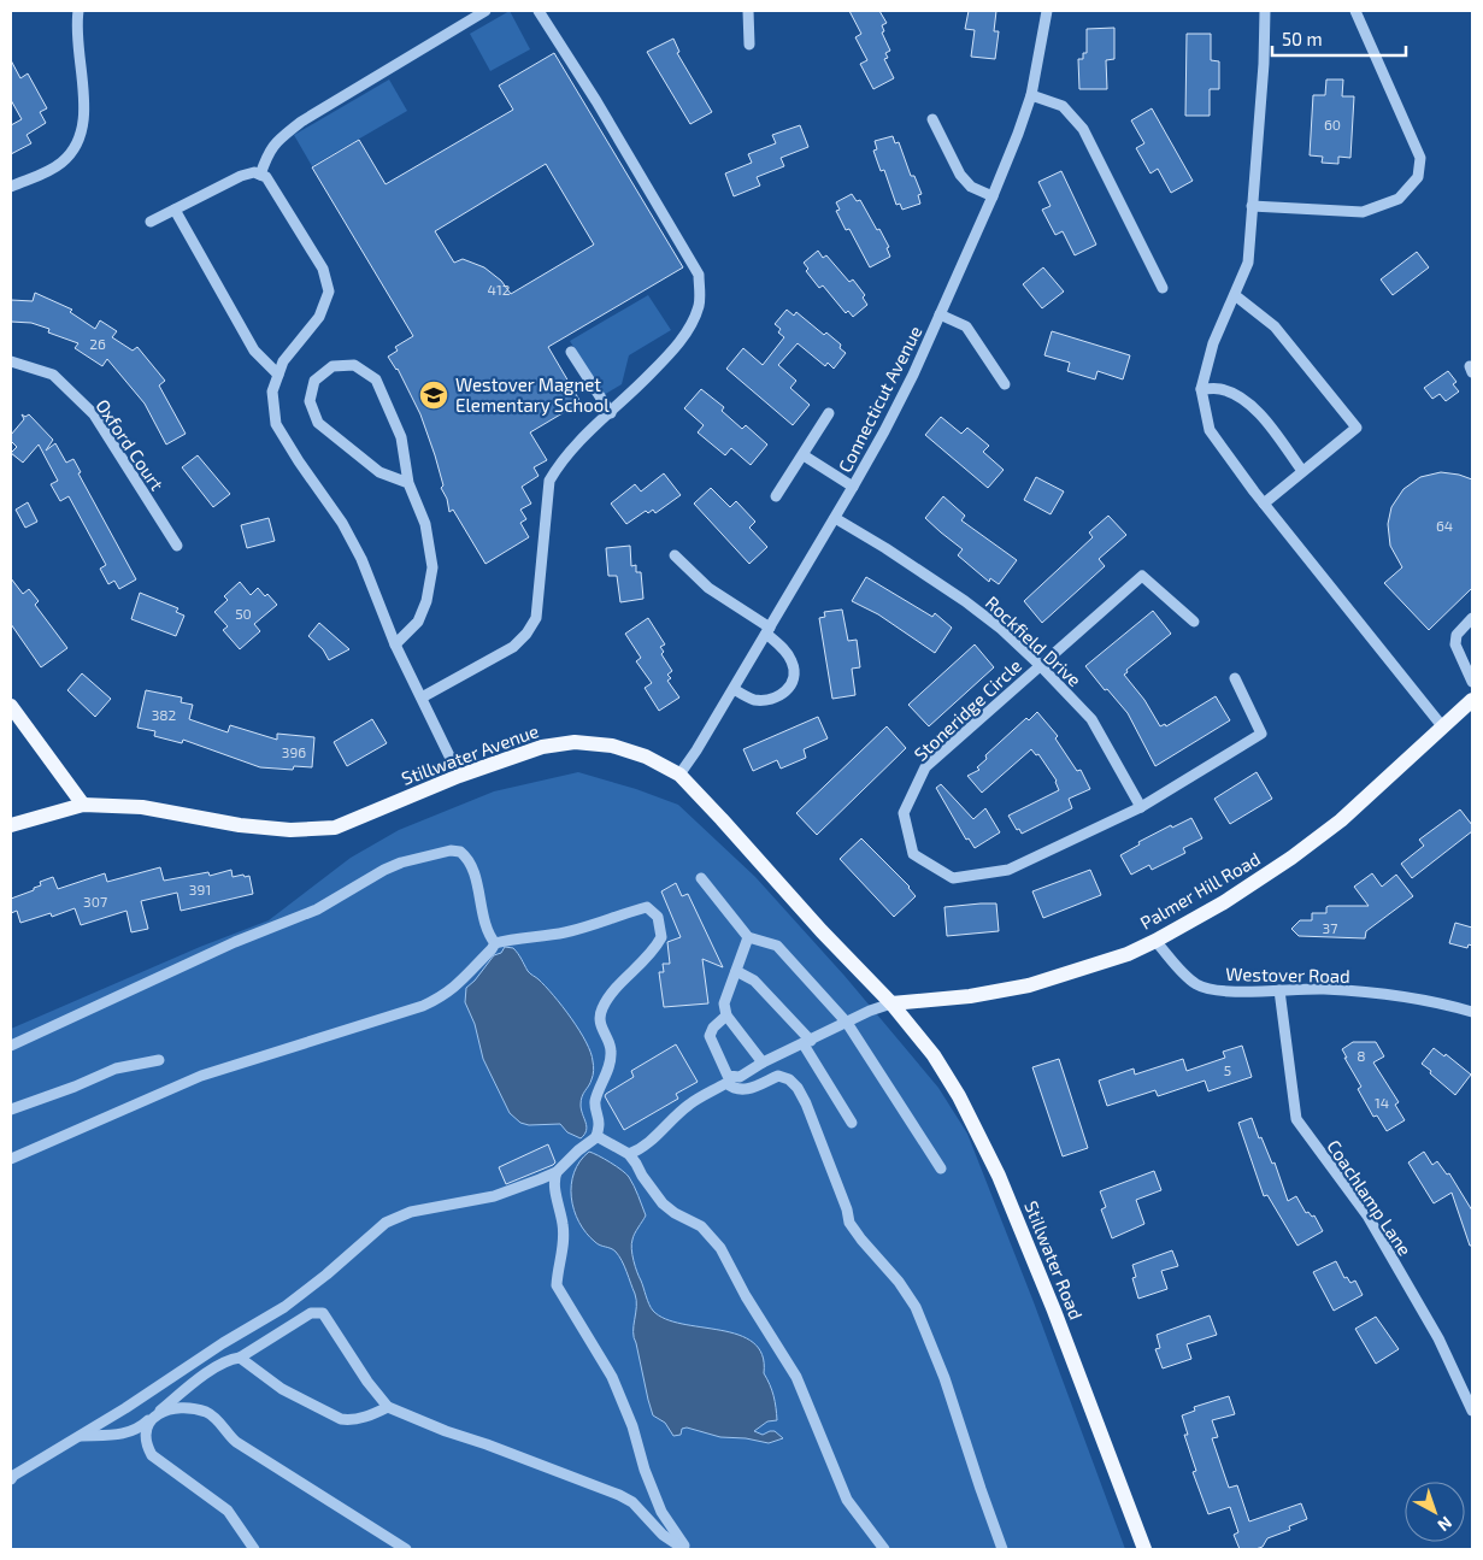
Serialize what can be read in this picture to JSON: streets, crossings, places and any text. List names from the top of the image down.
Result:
{
  "streets": {
    "main road": ["Stillwater Avenue", "Palmer Hill Road", "Stillwater Road"],
    "street": [
      "Connecticut Avenue",
      "Oxford Court",
      "Rockfield Drive",
      "Stoneridge Circle",
      "Westover Road",
      "Coachlamp Lane"
    ]
  },
  "crossings": [
    ["Connecticut Avenue", "Rockfield Drive"],
    ["Connecticut Avenue", "Stillwater Avenue"],
    ["Rockfield Drive", "Stoneridge Circle"],
    ["Stillwater Avenue", "Palmer Hill Road"],
    ["Stillwater Avenue", "Stillwater Road"],
    ["Palmer Hill Road", "Westover Road"],
    ["Palmer Hill Road", "Stillwater Road"],
    ["Westover Road", "Coachlamp Lane"]
  ],
  "places": {
    "school or university": ["Westover Magnet Elementary School"]
  },
  "house_numbers": [
    "60",
    "412",
    "26",
    "64",
    "50",
    "382",
    "396",
    "391",
    "307",
    "37",
    "8",
    "5",
    "14"
  ],
  "scale_bar": "50 m",
  "north": "bottom right"
}
